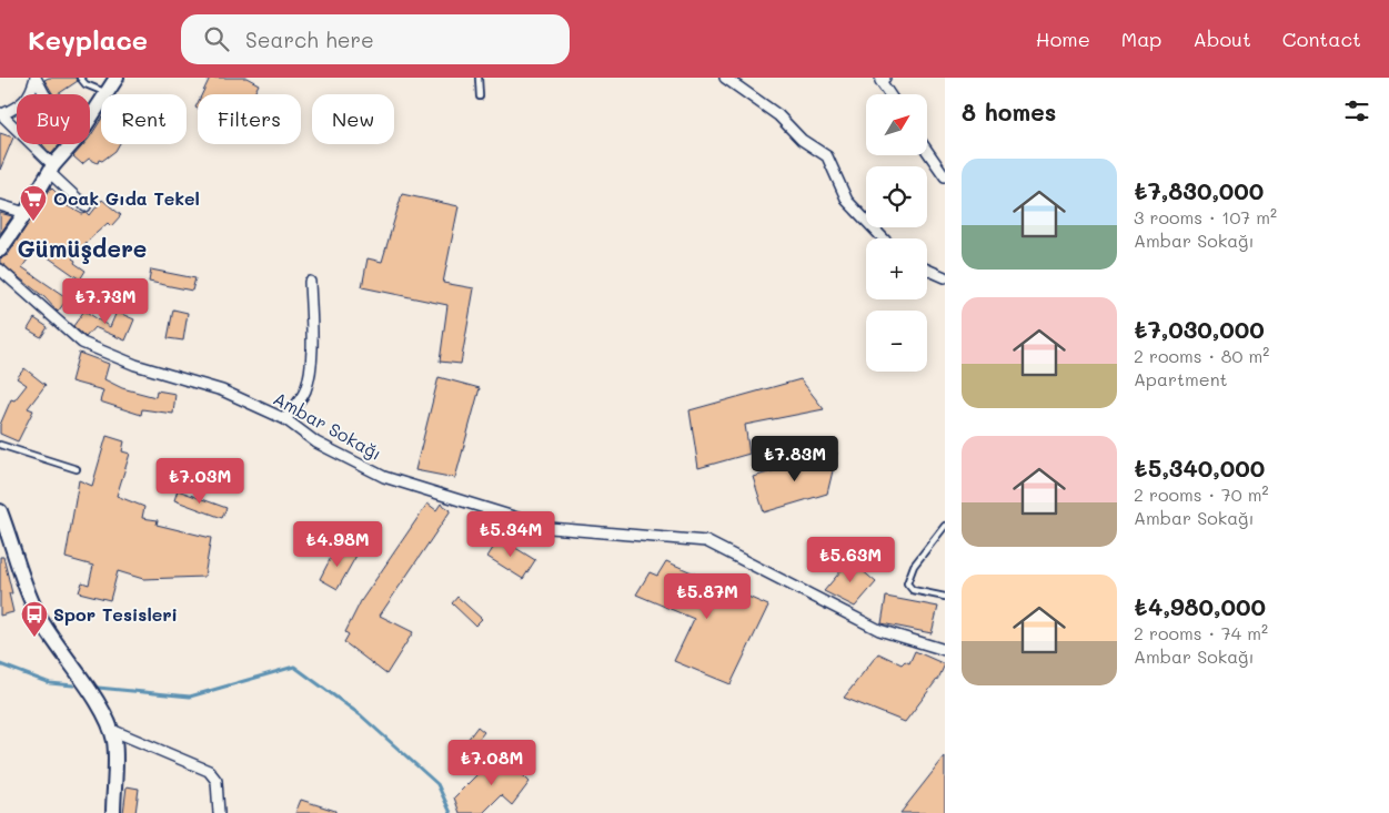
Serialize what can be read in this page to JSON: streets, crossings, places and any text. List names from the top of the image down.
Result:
{
  "streets": {
    "street": ["Ambar Sokağı"]
  },
  "districts": ["Gümüşdere"],
  "places": {
    "supermarket": ["Ocak Gıda Tekel"],
    "bus stop": ["Spor Tesisleri"]
  },
  "north": "top right",
  "page": {
    "header": "Keyplace",
    "search": "Search here",
    "nav": [
      "Home",
      "Map",
      "About",
      "Contact"
    ],
    "heading": "8 homes",
    "map_buttons": ["+", "−"],
    "chip": [
      "Buy",
      "Rent",
      "Filters",
      "New"
    ],
    "list": [
      {
        "name": "₺7,830,000",
        "note": "3 rooms · 107 m² · Ambar Sokağı"
      },
      {
        "name": "₺7,030,000",
        "note": "2 rooms · 80 m² · Apartment"
      },
      {
        "name": "₺5,340,000",
        "note": "2 rooms · 70 m² · Ambar Sokağı"
      },
      {
        "name": "₺4,980,000",
        "note": "2 rooms · 74 m² · Ambar Sokağı"
      }
    ],
    "price": [
      "₺7.73M",
      "₺7.83M",
      "₺7.03M",
      "₺5.34M",
      "₺4.98M",
      "₺5.63M",
      "₺5.87M",
      "₺7.08M"
    ]
  }
}
